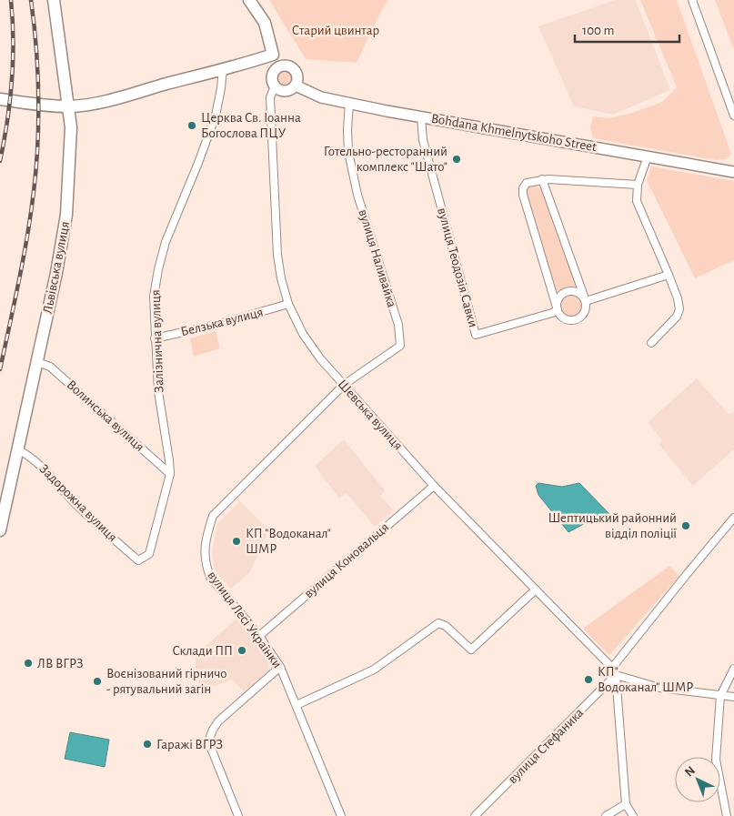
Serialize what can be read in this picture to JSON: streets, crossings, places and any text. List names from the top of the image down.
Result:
{
  "streets": {
    "main road": ["Bohdana Khmelnytskoho Street", "Львівська вулиця"],
    "street": [
      "вулиця Наливайка",
      "вулиця Теодозія Савки",
      "Белзька вулиця",
      "Залізнична вулиця",
      "Шевська вулиця",
      "Волинська вулиця",
      "Задорожна вулиця",
      "вулиця Коновальця",
      "вулиця Лесі Українки",
      "вулиця Стефаника"
    ]
  },
  "crossings": [
    ["Bohdana Khmelnytskoho Street", "вулиця Наливайка"],
    ["Bohdana Khmelnytskoho Street", "вулиця Теодозія Савки"],
    ["Bohdana Khmelnytskoho Street", "Шевська вулиця"],
    ["вулиця Наливайка", "Шевська вулиця"],
    ["вулиця Наливайка", "вулиця Лесі Українки"],
    ["Львівська вулиця", "Волинська вулиця"],
    ["Львівська вулиця", "Задорожна вулиця"],
    ["Белзька вулиця", "Залізнична вулиця"],
    ["Белзька вулиця", "Шевська вулиця"],
    ["Залізнична вулиця", "Волинська вулиця"],
    ["Залізнична вулиця", "Задорожна вулиця"],
    ["Шевська вулиця", "вулиця Коновальця"],
    ["Шевська вулиця", "вулиця Лесі Українки"],
    ["Шевська вулиця", "вулиця Стефаника"],
    ["вулиця Коновальця", "вулиця Лесі Українки"]
  ],
  "parks": ["Старий цвинтар"],
  "places": [
    "Церква Св. Іоанна Богослова ПЦУ",
    "Готельно-ресторанний комплекс \"Шато\"",
    "Шептицький районний відділ поліції",
    "КП \"Водоканал\" ШМР",
    "Склади ПП",
    "ЛВ ВГРЗ",
    "КП\" Водоканал\" ШМР",
    "Воєнізований гірничо - рятувальний загін",
    "Гаражі ВГРЗ"
  ],
  "scale_bar": "100 m",
  "north": "top left"
}
